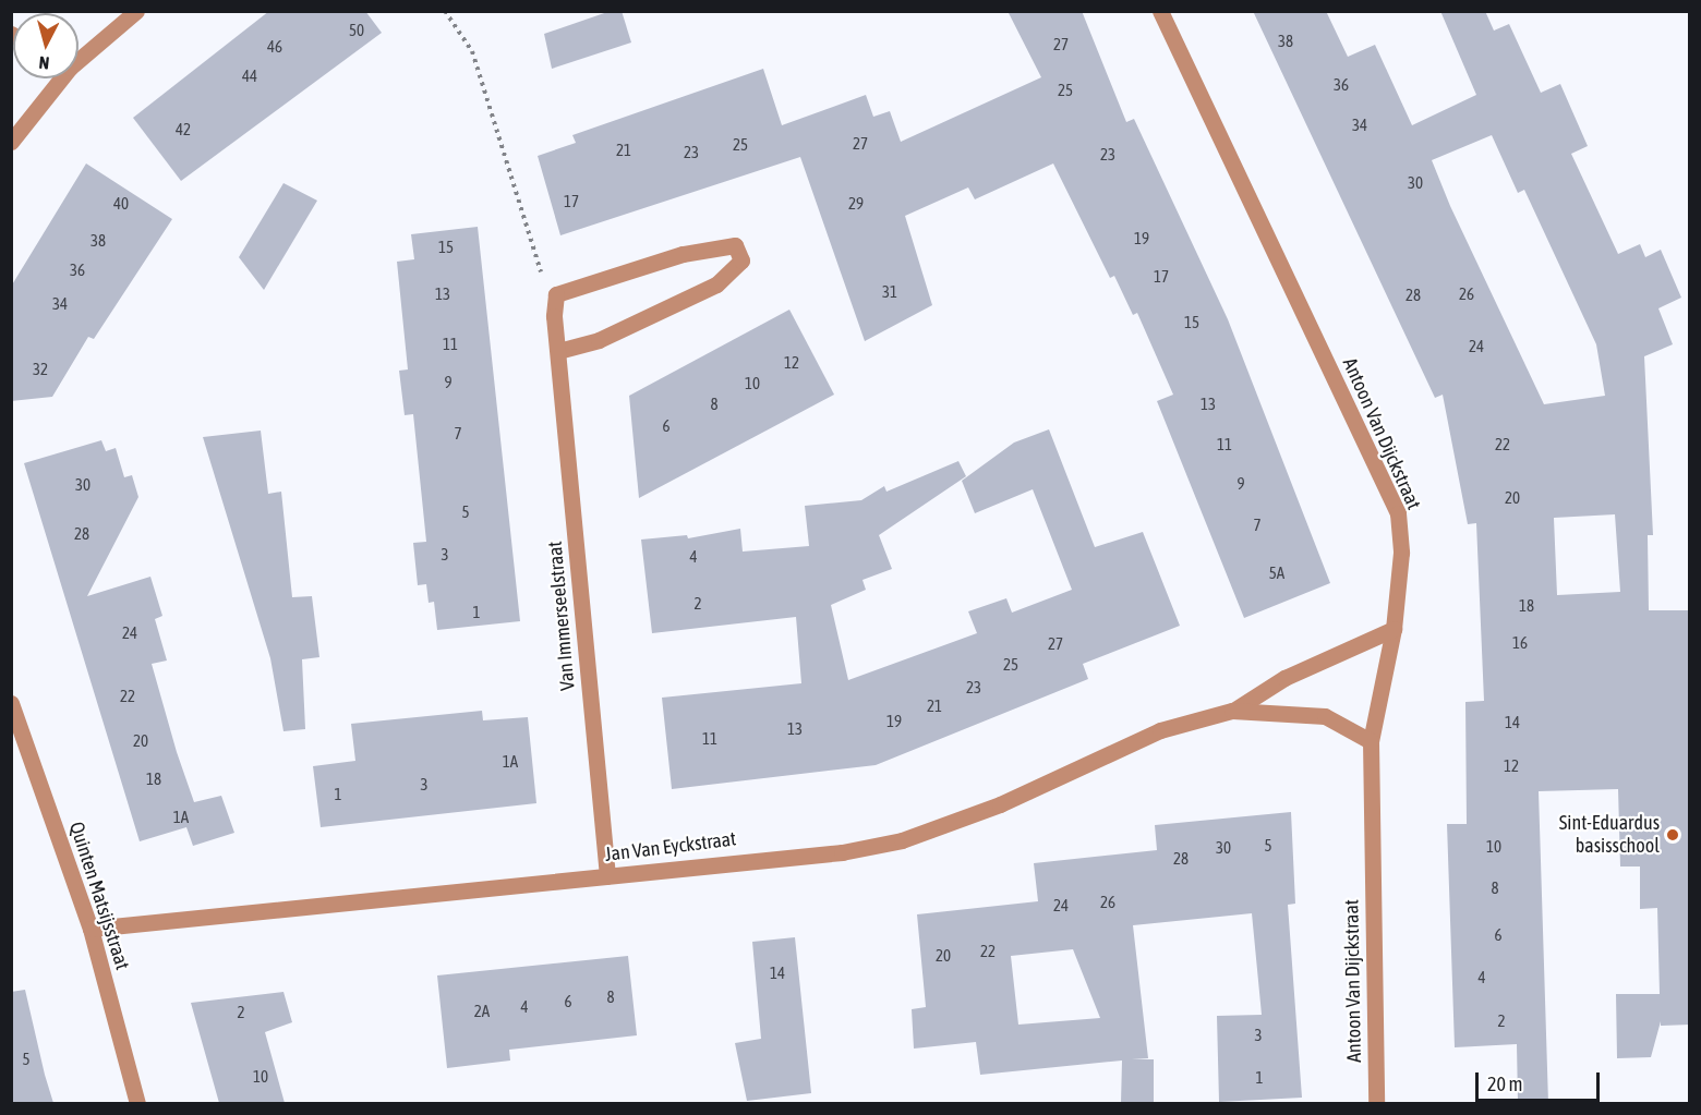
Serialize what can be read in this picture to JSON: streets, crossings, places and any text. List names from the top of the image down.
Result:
{
  "streets": {
    "street": [
      "Antoon Van Dijckstraat",
      "Van Immerseelstraat",
      "Jan Van Eyckstraat",
      "Quinten Matsijsstraat"
    ]
  },
  "crossings": [
    ["Antoon Van Dijckstraat", "Jan Van Eyckstraat"],
    ["Van Immerseelstraat", "Jan Van Eyckstraat"],
    ["Jan Van Eyckstraat", "Quinten Matsijsstraat"]
  ],
  "places": ["Sint-Eduardus basisschool"],
  "house_numbers": [
    "50",
    "38",
    "27",
    "46",
    "44",
    "36",
    "25",
    "34",
    "42",
    "27",
    "25",
    "21",
    "23",
    "23",
    "30",
    "17",
    "40",
    "29",
    "19",
    "38",
    "15",
    "36",
    "17",
    "31",
    "13",
    "26",
    "28",
    "34",
    "15",
    "11",
    "24",
    "12",
    "32",
    "9",
    "10",
    "8",
    "13",
    "6",
    "7",
    "11",
    "22",
    "9",
    "30",
    "20",
    "5",
    "7",
    "28",
    "3",
    "4",
    "5A",
    "2",
    "18",
    "1",
    "24",
    "16",
    "27",
    "25",
    "23",
    "22",
    "21",
    "19",
    "14",
    "13",
    "11",
    "20",
    "1A",
    "12",
    "18",
    "3",
    "1",
    "1A",
    "5",
    "10",
    "30",
    "28",
    "8",
    "26",
    "24",
    "6",
    "22",
    "20",
    "14",
    "4",
    "8",
    "6",
    "4",
    "2A",
    "2",
    "2",
    "3",
    "5",
    "10",
    "1"
  ],
  "scale_bar": "20 m",
  "north": "bottom"
}
